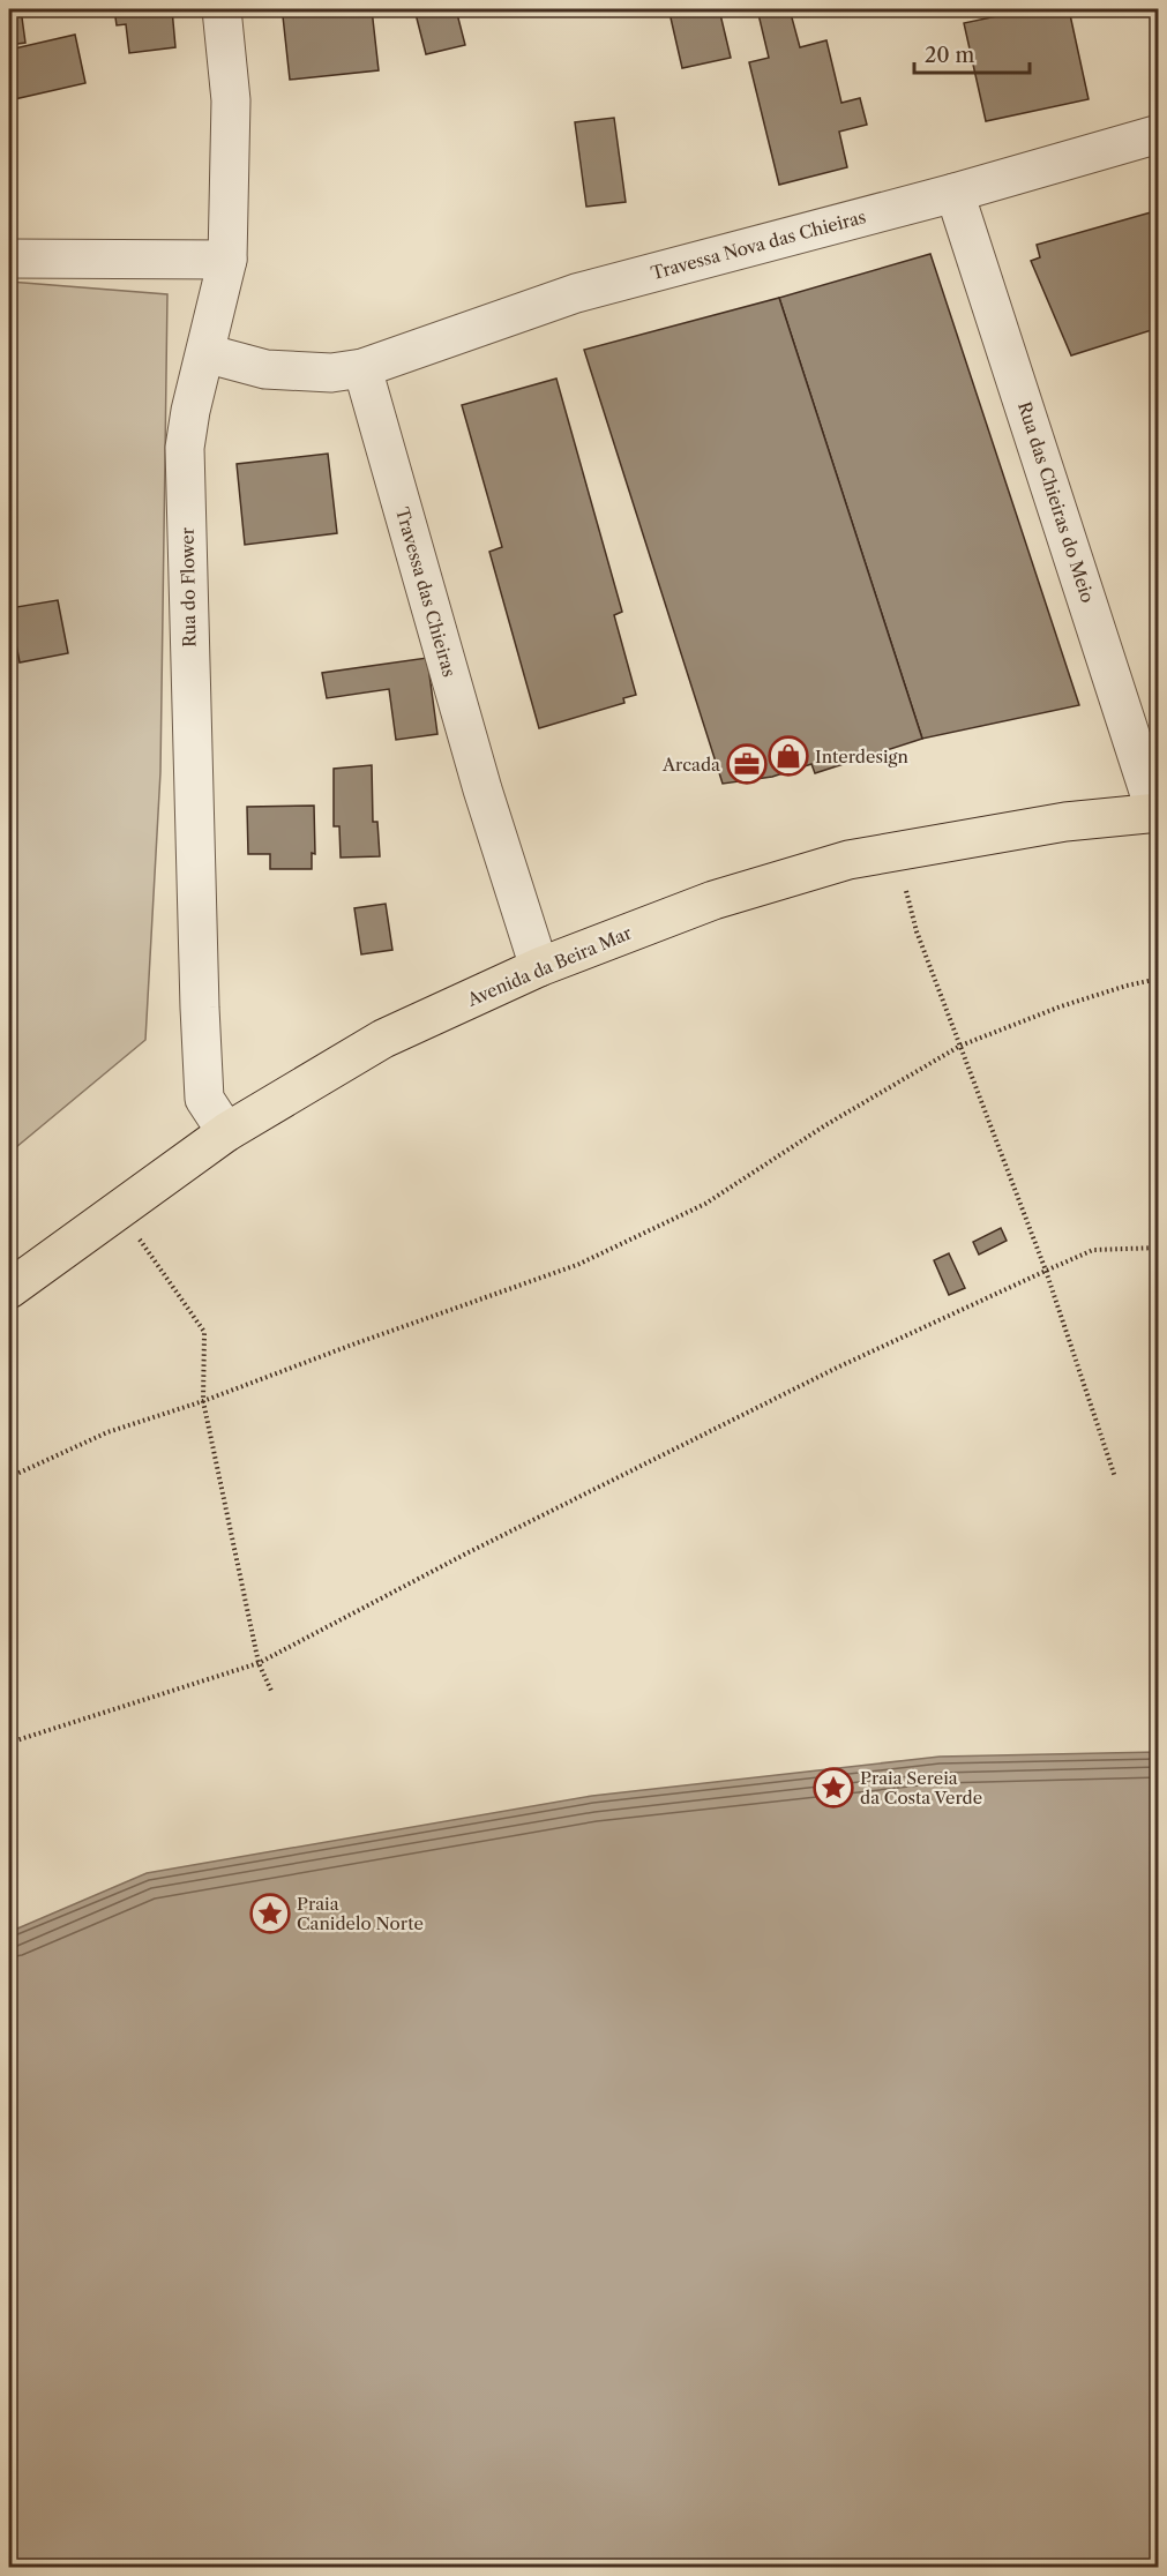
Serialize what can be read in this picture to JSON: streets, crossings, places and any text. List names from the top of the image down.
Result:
{
  "streets": {
    "main road": ["Avenida da Beira Mar"],
    "street": [
      "Travessa Nova das Chieiras",
      "Rua das Chieiras do Meio",
      "Rua do Flower",
      "Travessa das Chieiras"
    ]
  },
  "crossings": [
    ["Travessa Nova das Chieiras", "Rua das Chieiras do Meio"],
    ["Travessa Nova das Chieiras", "Travessa das Chieiras"],
    ["Rua das Chieiras do Meio", "Avenida da Beira Mar"],
    ["Rua do Flower", "Avenida da Beira Mar"],
    ["Travessa das Chieiras", "Avenida da Beira Mar"]
  ],
  "places": {
    "shop": ["Interdesign"],
    "office": ["Arcada"],
    "place": ["Praia Sereia da Costa Verde", "Praia Canidelo Norte"]
  },
  "scale_bar": "20 m"
}
